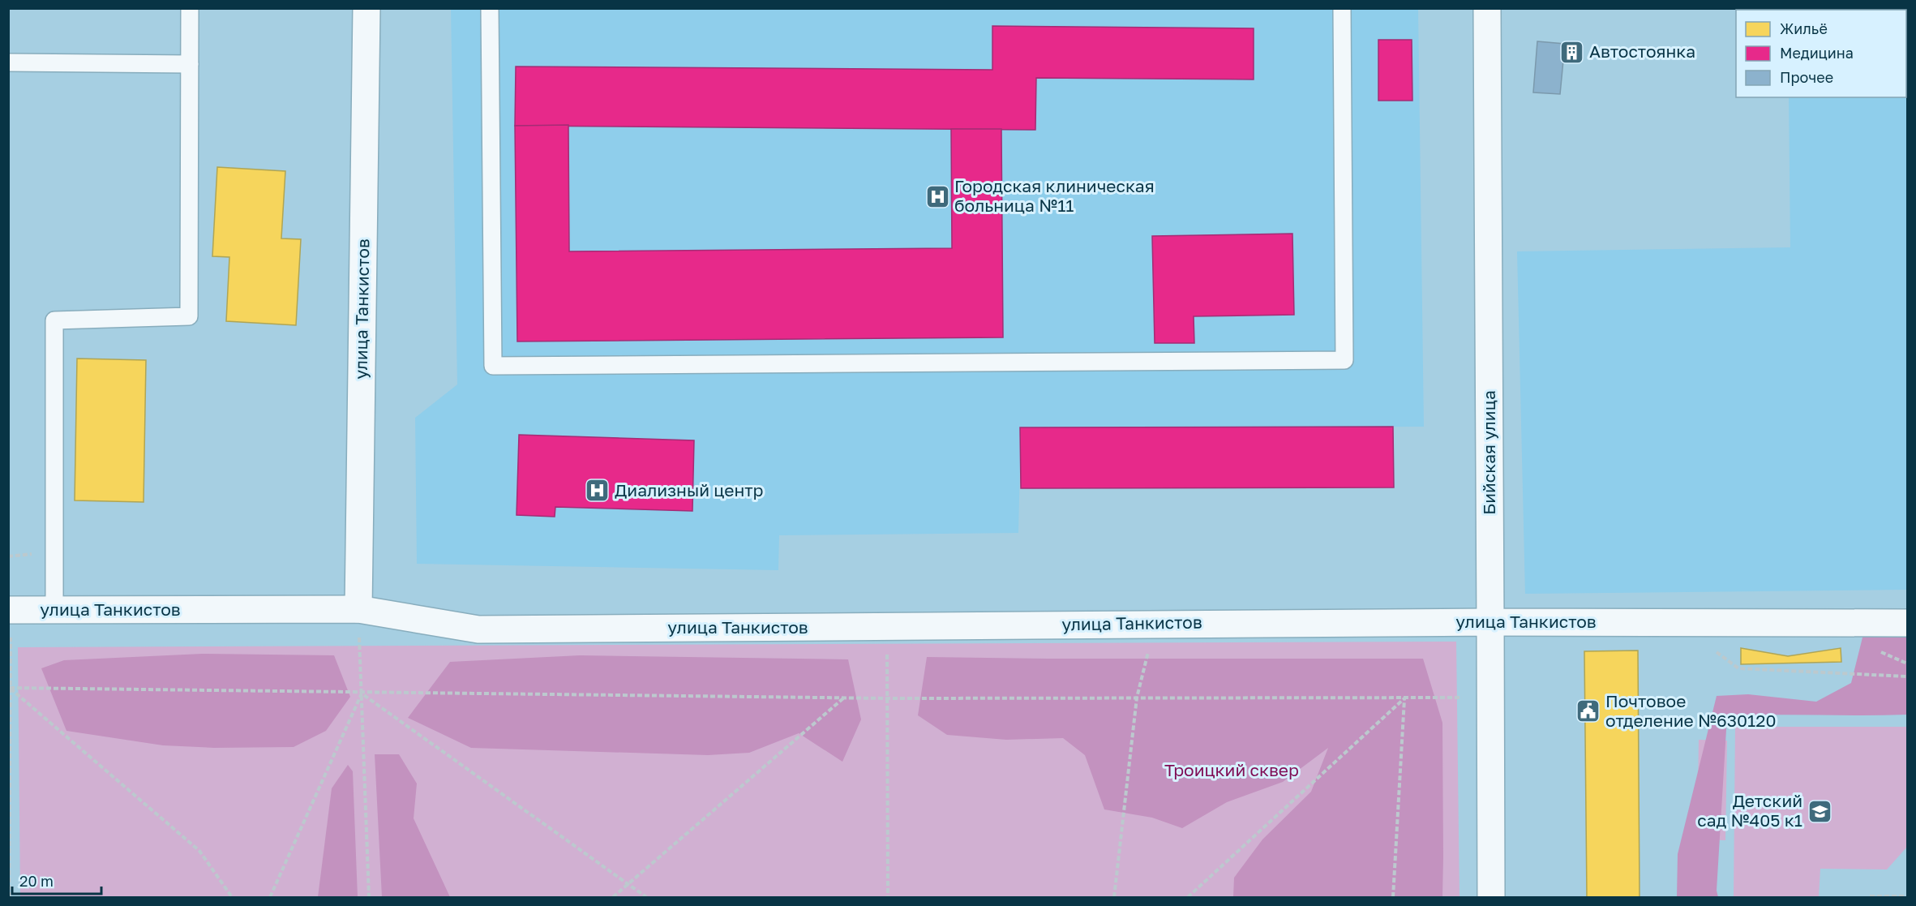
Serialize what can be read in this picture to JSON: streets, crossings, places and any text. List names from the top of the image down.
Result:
{
  "streets": {
    "street": ["улица Танкистов", "Бийская улица"]
  },
  "crossings": [
    ["улица Танкистов", "Бийская улица"]
  ],
  "parks": ["Троицкий сквер"],
  "places": {
    "building": ["Автостоянка"],
    "hospital": ["Городская клиническая больница №11", "Диализный центр"],
    "public building": ["Почтовое отделение №630120"],
    "school or university": ["Детский сад №405 к1"]
  },
  "legend": ["Жильё", "Медицина", "Прочее"],
  "scale_bar": "20 m"
}
